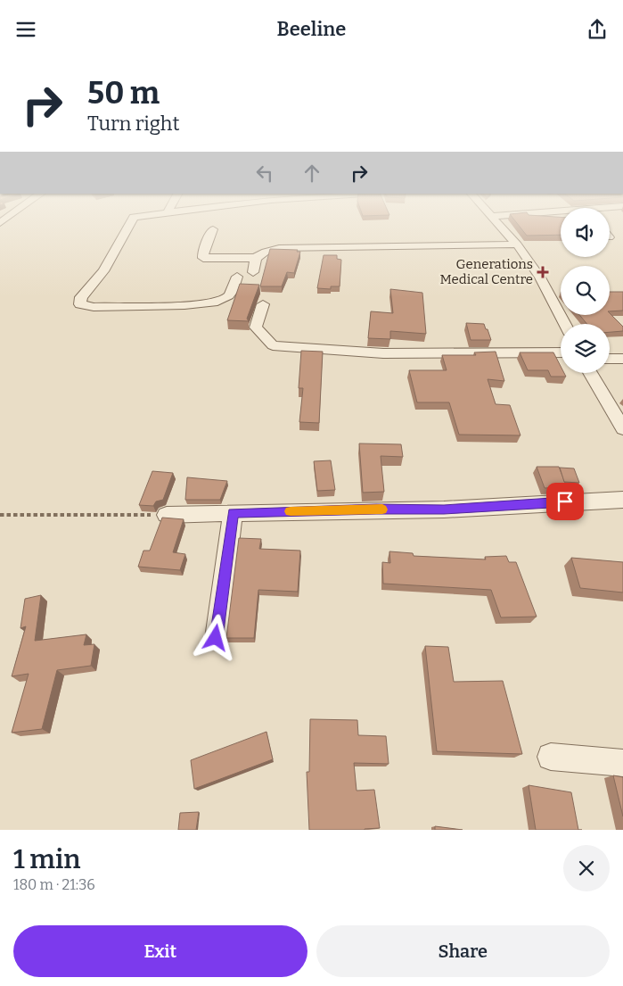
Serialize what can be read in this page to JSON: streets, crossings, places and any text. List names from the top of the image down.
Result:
{
  "places": {
    "health": ["Generations Medical Centre"]
  },
  "page": {
    "header": "Beeline",
    "turn": ["50 m", "Turn right"],
    "heading": ["1 min", "180 m · 21:36"],
    "buttons": ["Exit", "Share"]
  }
}
